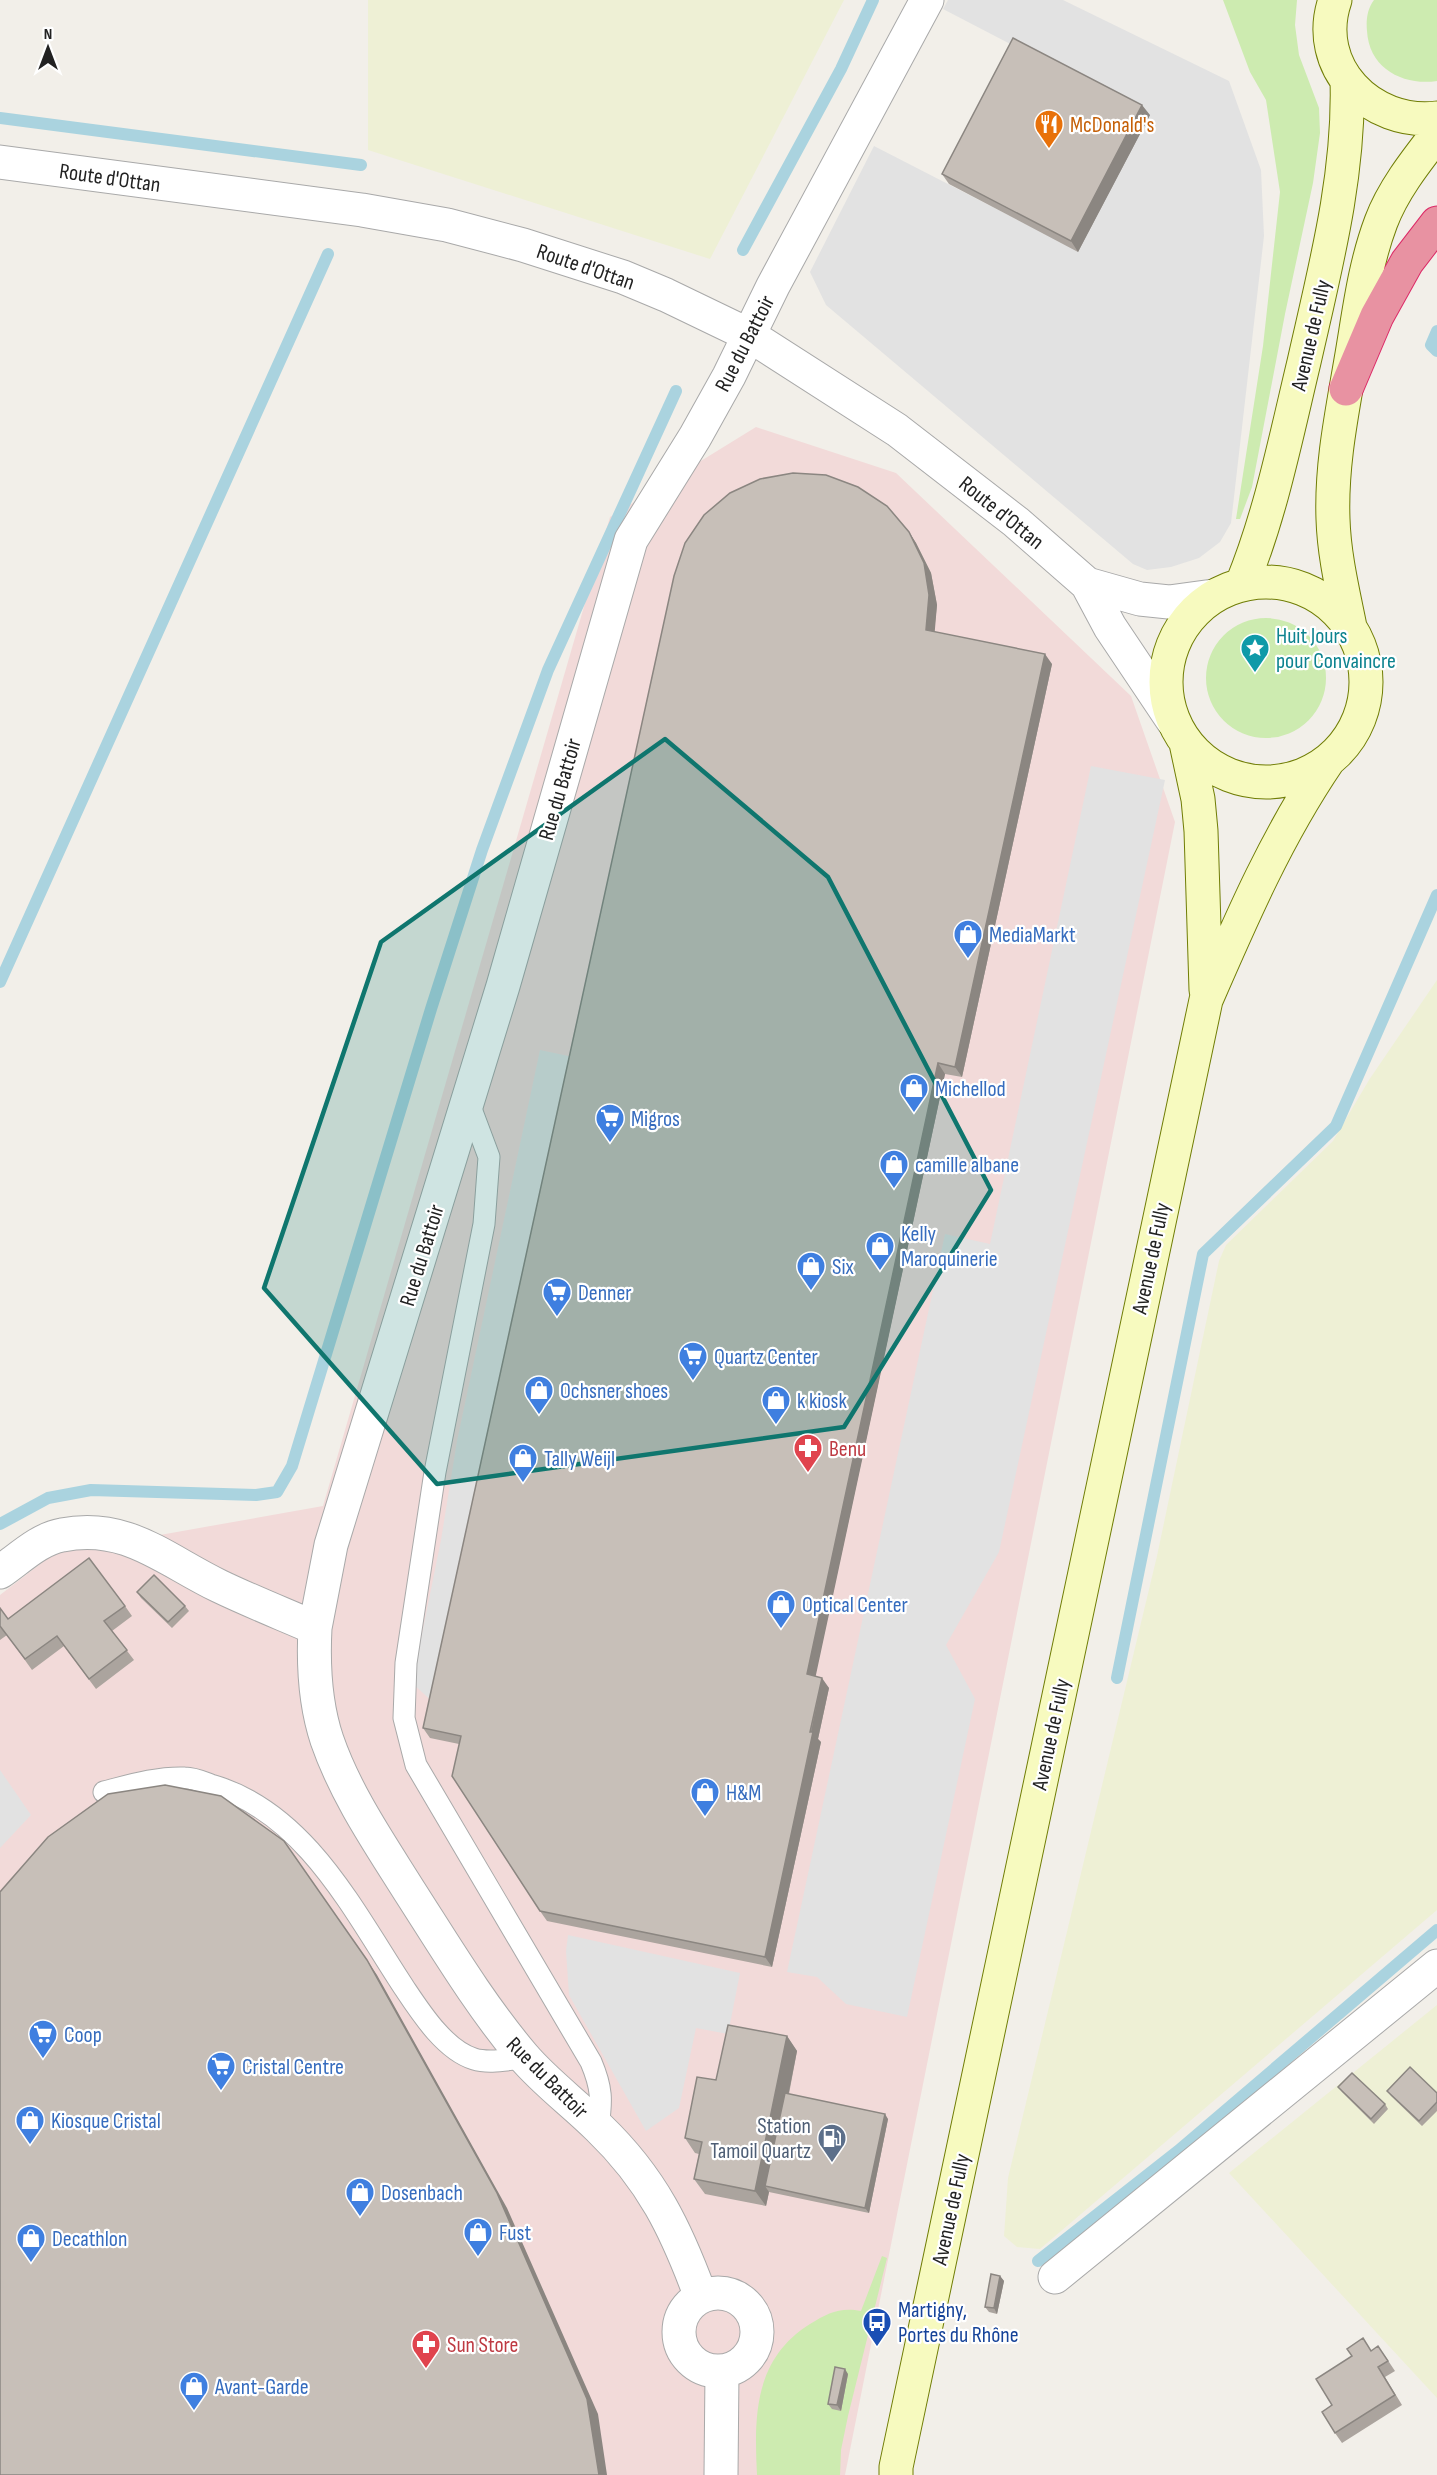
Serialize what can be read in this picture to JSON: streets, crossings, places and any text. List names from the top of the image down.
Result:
{
  "streets": {
    "main road": ["Avenue de Fully"],
    "street": ["Route d'Ottan", "Rue du Battoir"]
  },
  "crossings": [
    ["Route d'Ottan", "Avenue de Fully"],
    ["Route d'Ottan", "Rue du Battoir"]
  ],
  "places": {
    "restaurant": ["McDonald's"],
    "place": ["Huit Jours pour Convaincre"],
    "shop": [
      "MediaMarkt",
      "Michellod",
      "camille albane",
      "Kelly Maroquinerie",
      "Six",
      "Ochsner shoes",
      "k kiosk",
      "Tally Weijl",
      "Optical Center",
      "H&M",
      "Kiosque Cristal",
      "Dosenbach",
      "Fust",
      "Decathlon",
      "Avant-Garde"
    ],
    "supermarket": [
      "Migros",
      "Denner",
      "Quartz Center",
      "Coop",
      "Cristal Centre"
    ],
    "pharmacy": ["Benu", "Sun Store"],
    "fuel station": ["Station Tamoil Quartz"],
    "bus stop": ["Martigny, Portes du Rhône"]
  },
  "north": "top"
}
